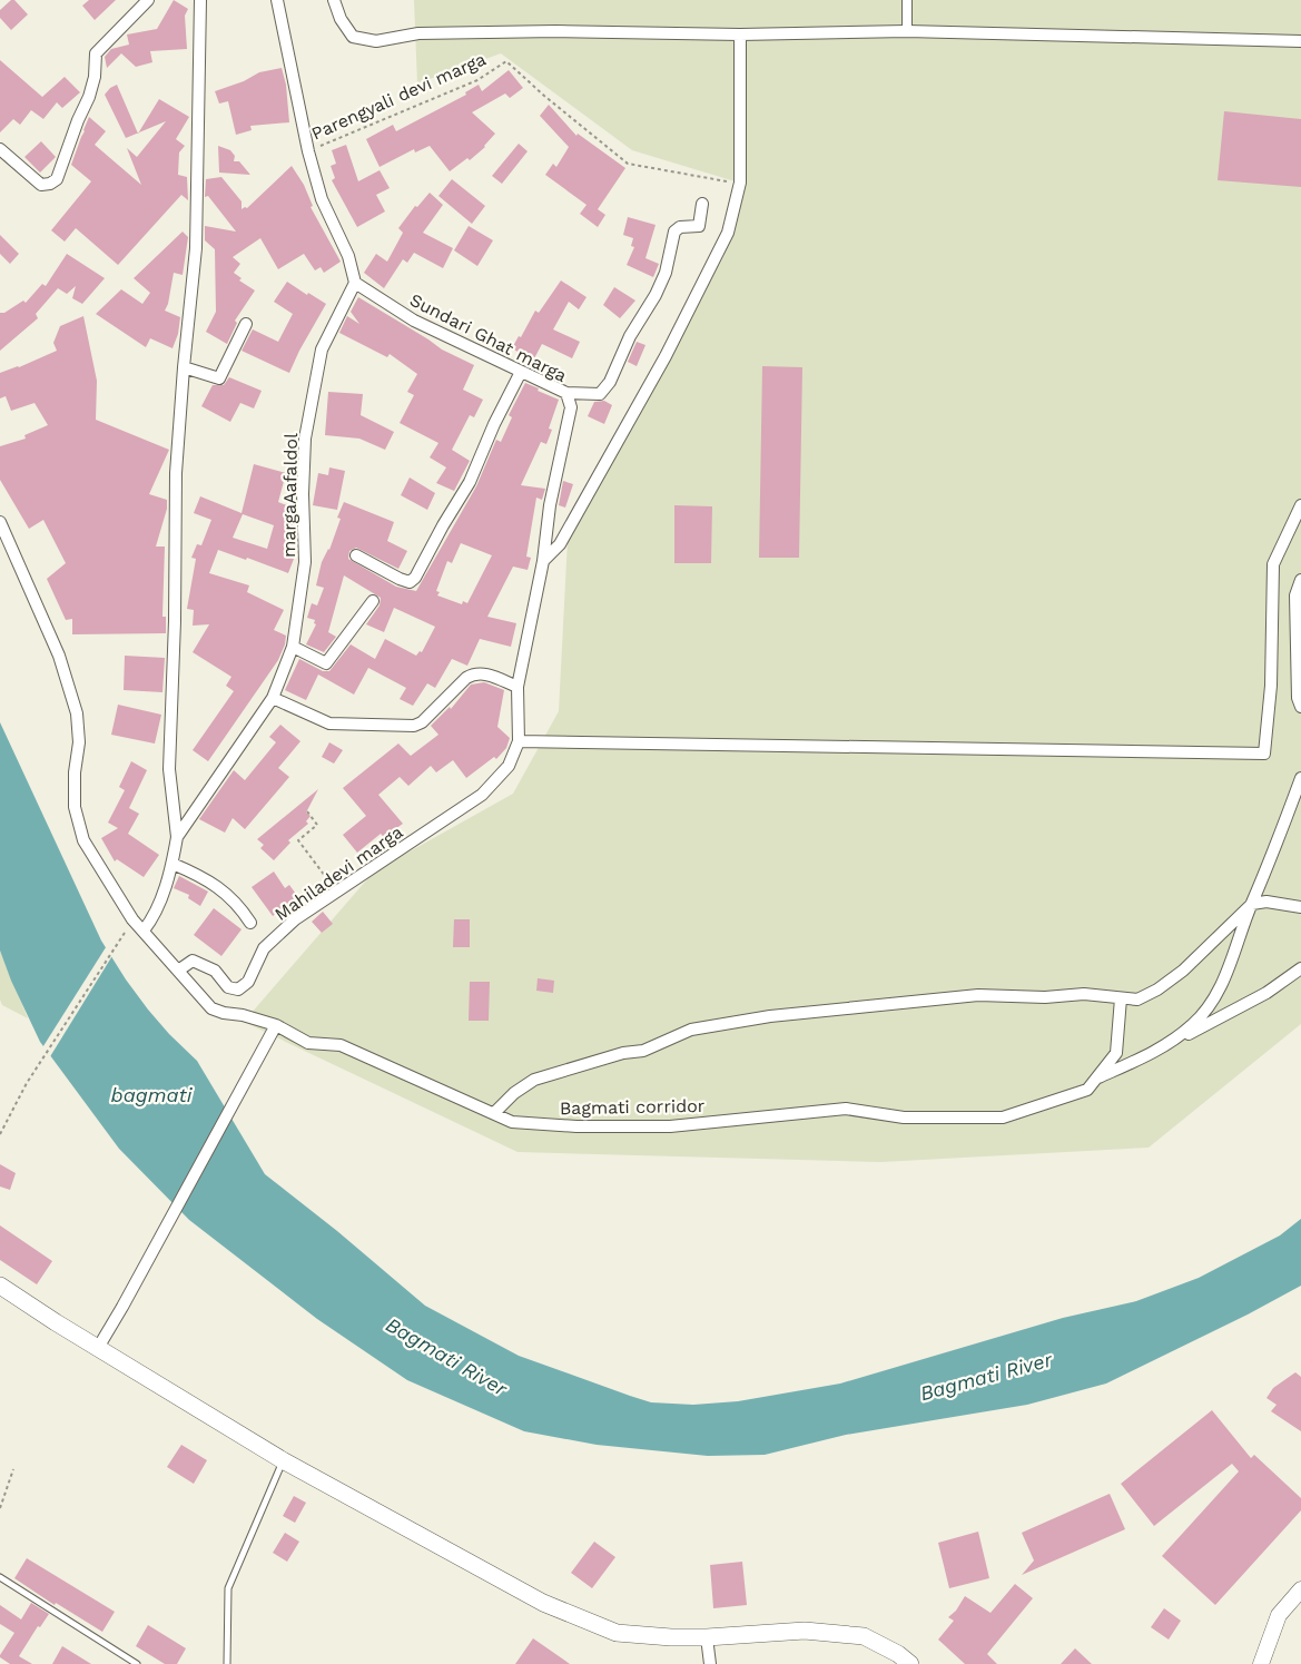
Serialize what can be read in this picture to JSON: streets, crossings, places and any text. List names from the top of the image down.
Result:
{
  "streets": {
    "street": [
      "Sundari Ghat marga",
      "margaAafaldol",
      "Mahiladevi marga",
      "Bagmati corridor"
    ],
    "path": ["Parengyali devi marga"]
  },
  "crossings": [
    ["Sundari Ghat marga", "margaAafaldol"],
    ["Sundari Ghat marga", "Mahiladevi marga"],
    ["margaAafaldol", "Bagmati corridor"],
    ["Mahiladevi marga", "Bagmati corridor"]
  ],
  "water": ["bagmati", "Bagmati River"]
}
